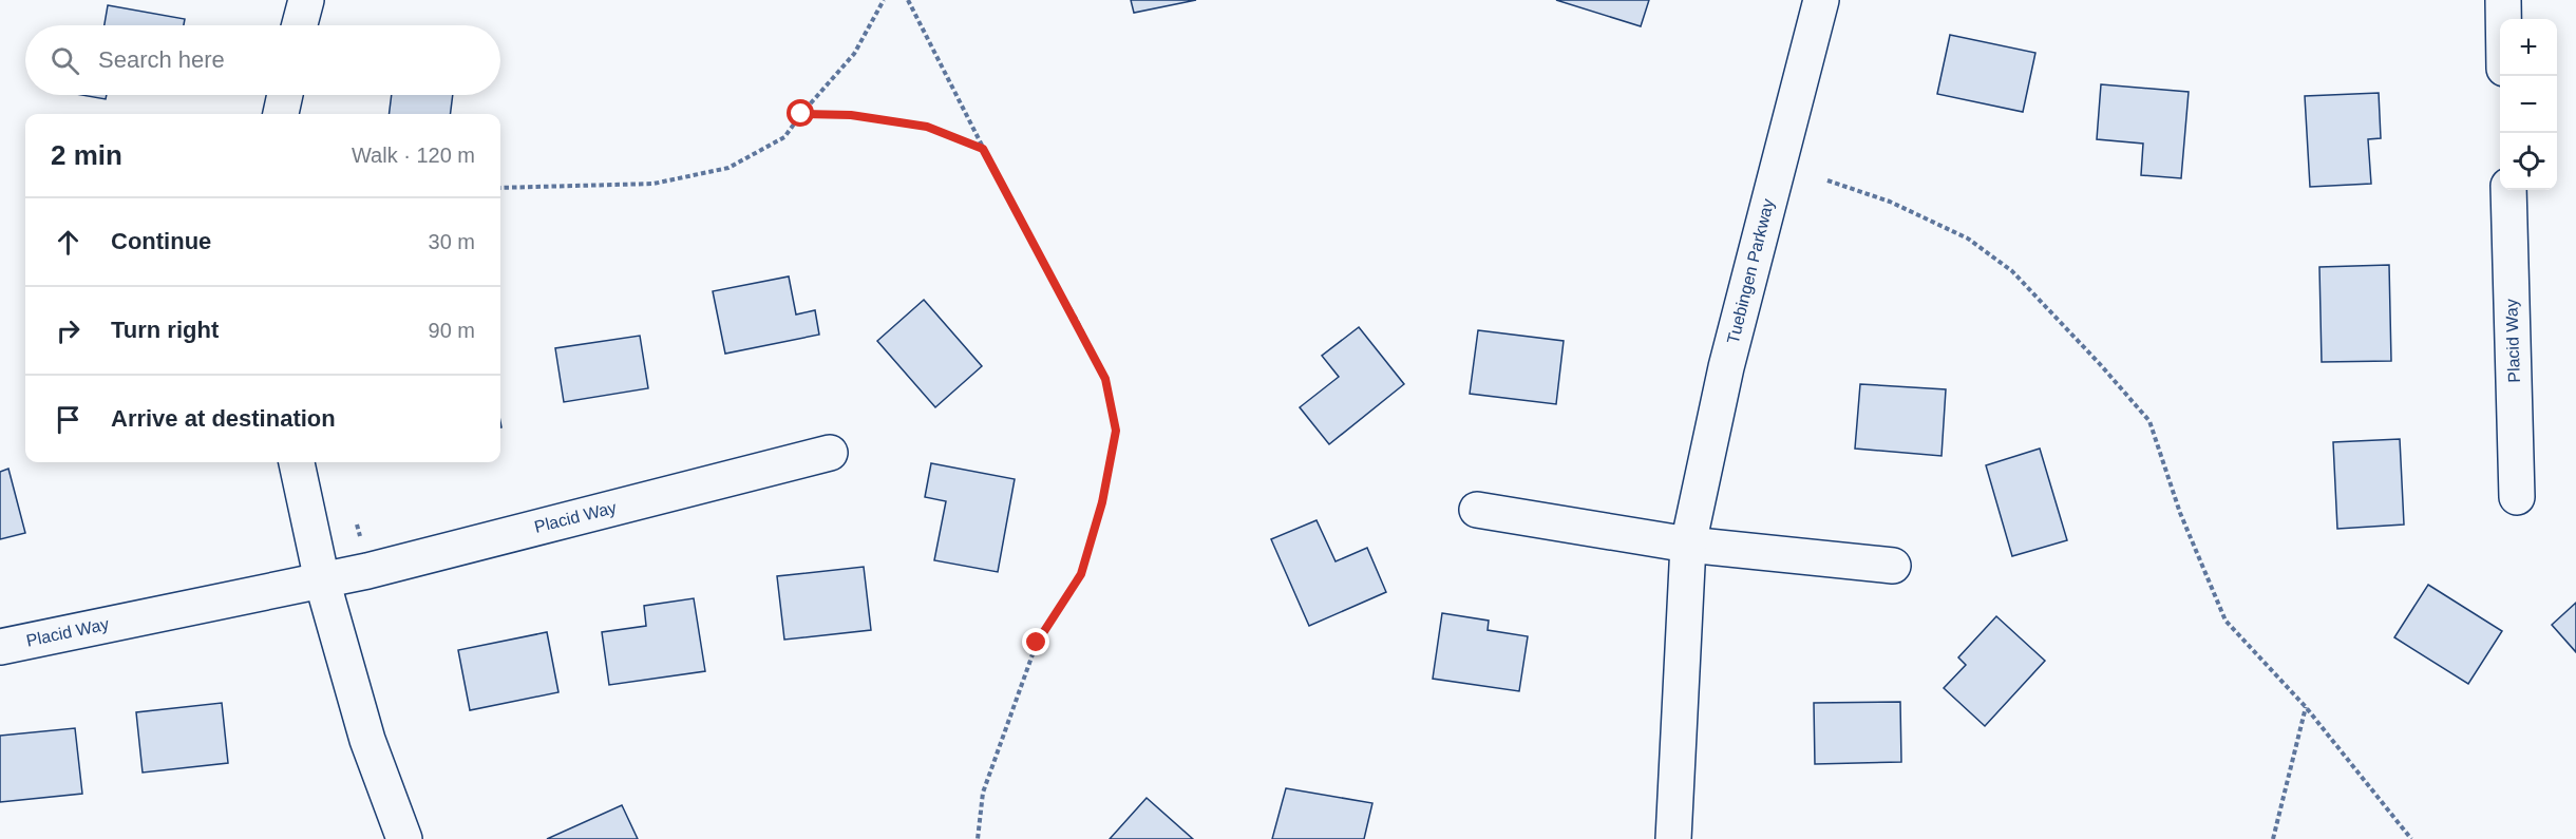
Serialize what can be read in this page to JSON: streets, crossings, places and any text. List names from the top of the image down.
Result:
{
  "streets": {
    "street": ["Tuebingen Parkway", "Placid Way"]
  },
  "page": {
    "map_buttons": ["+", "−"],
    "search": "Search here",
    "heading": ["2 min", "Walk · 120 m"],
    "list": [
      ["Continue", "30 m"],
      ["Turn right", "90 m"],
      "Arrive at destination"
    ]
  }
}
